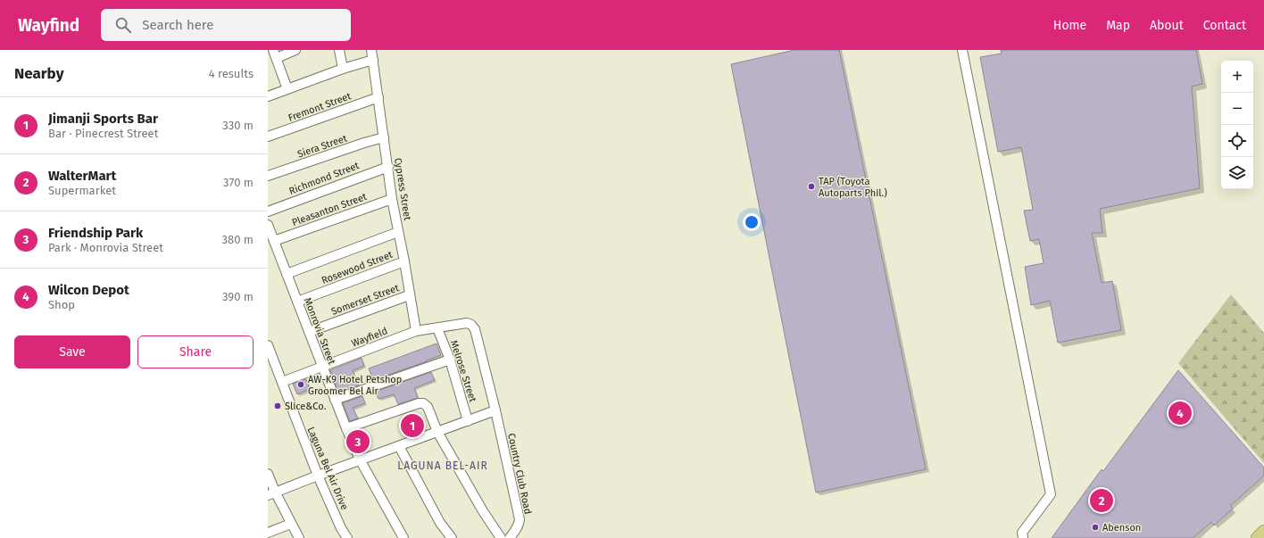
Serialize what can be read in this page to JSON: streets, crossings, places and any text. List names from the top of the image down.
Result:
{
  "streets": {
    "street": [
      "Fremont Street",
      "Siera Street",
      "Richmond Street",
      "Cypress Street",
      "Pleasanton Street",
      "Rosewood Street",
      "Somerset Street",
      "Monrovia Street",
      "Wayfield",
      "Melrose Street",
      "Laguna Bel Air Drive",
      "Country Club Road"
    ]
  },
  "crossings": [
    ["Fremont Street", "Cypress Street"],
    ["Siera Street", "Cypress Street"],
    ["Richmond Street", "Cypress Street"],
    ["Cypress Street", "Pleasanton Street"],
    ["Cypress Street", "Rosewood Street"],
    ["Cypress Street", "Somerset Street"],
    ["Cypress Street", "Wayfield"],
    ["Pleasanton Street", "Monrovia Street"],
    ["Rosewood Street", "Monrovia Street"],
    ["Somerset Street", "Monrovia Street"],
    ["Monrovia Street", "Wayfield"],
    ["Wayfield", "Melrose Street"],
    ["Wayfield", "Laguna Bel Air Drive"],
    ["Wayfield", "Country Club Road"]
  ],
  "districts": ["LAGUNA BEL-AIR"],
  "places": [
    "TAP (Toyota Autoparts Phil.)",
    "AW-K9 Hotel Petshop Groomer Bel Air",
    "Slice&Co.",
    "Abenson"
  ],
  "page": {
    "header": "Wayfind",
    "search": "Search here",
    "nav": [
      "Home",
      "Map",
      "About",
      "Contact"
    ],
    "heading": ["Nearby", "4 results"],
    "map_buttons": ["+", "−"],
    "list": [
      {
        "mark": "1",
        "name": "Jimanji Sports Bar",
        "note": "Bar · Pinecrest Street",
        "value": "330 m"
      },
      {
        "mark": "2",
        "name": "WalterMart",
        "note": "Supermarket",
        "value": "370 m"
      },
      {
        "mark": "3",
        "name": "Friendship Park",
        "note": "Park · Monrovia Street",
        "value": "380 m"
      },
      {
        "mark": "4",
        "name": "Wilcon Depot",
        "note": "Shop",
        "value": "390 m"
      }
    ],
    "buttons": ["Save", "Share"],
    "pins": [
      "4",
      "1",
      "3",
      "2"
    ]
  }
}
